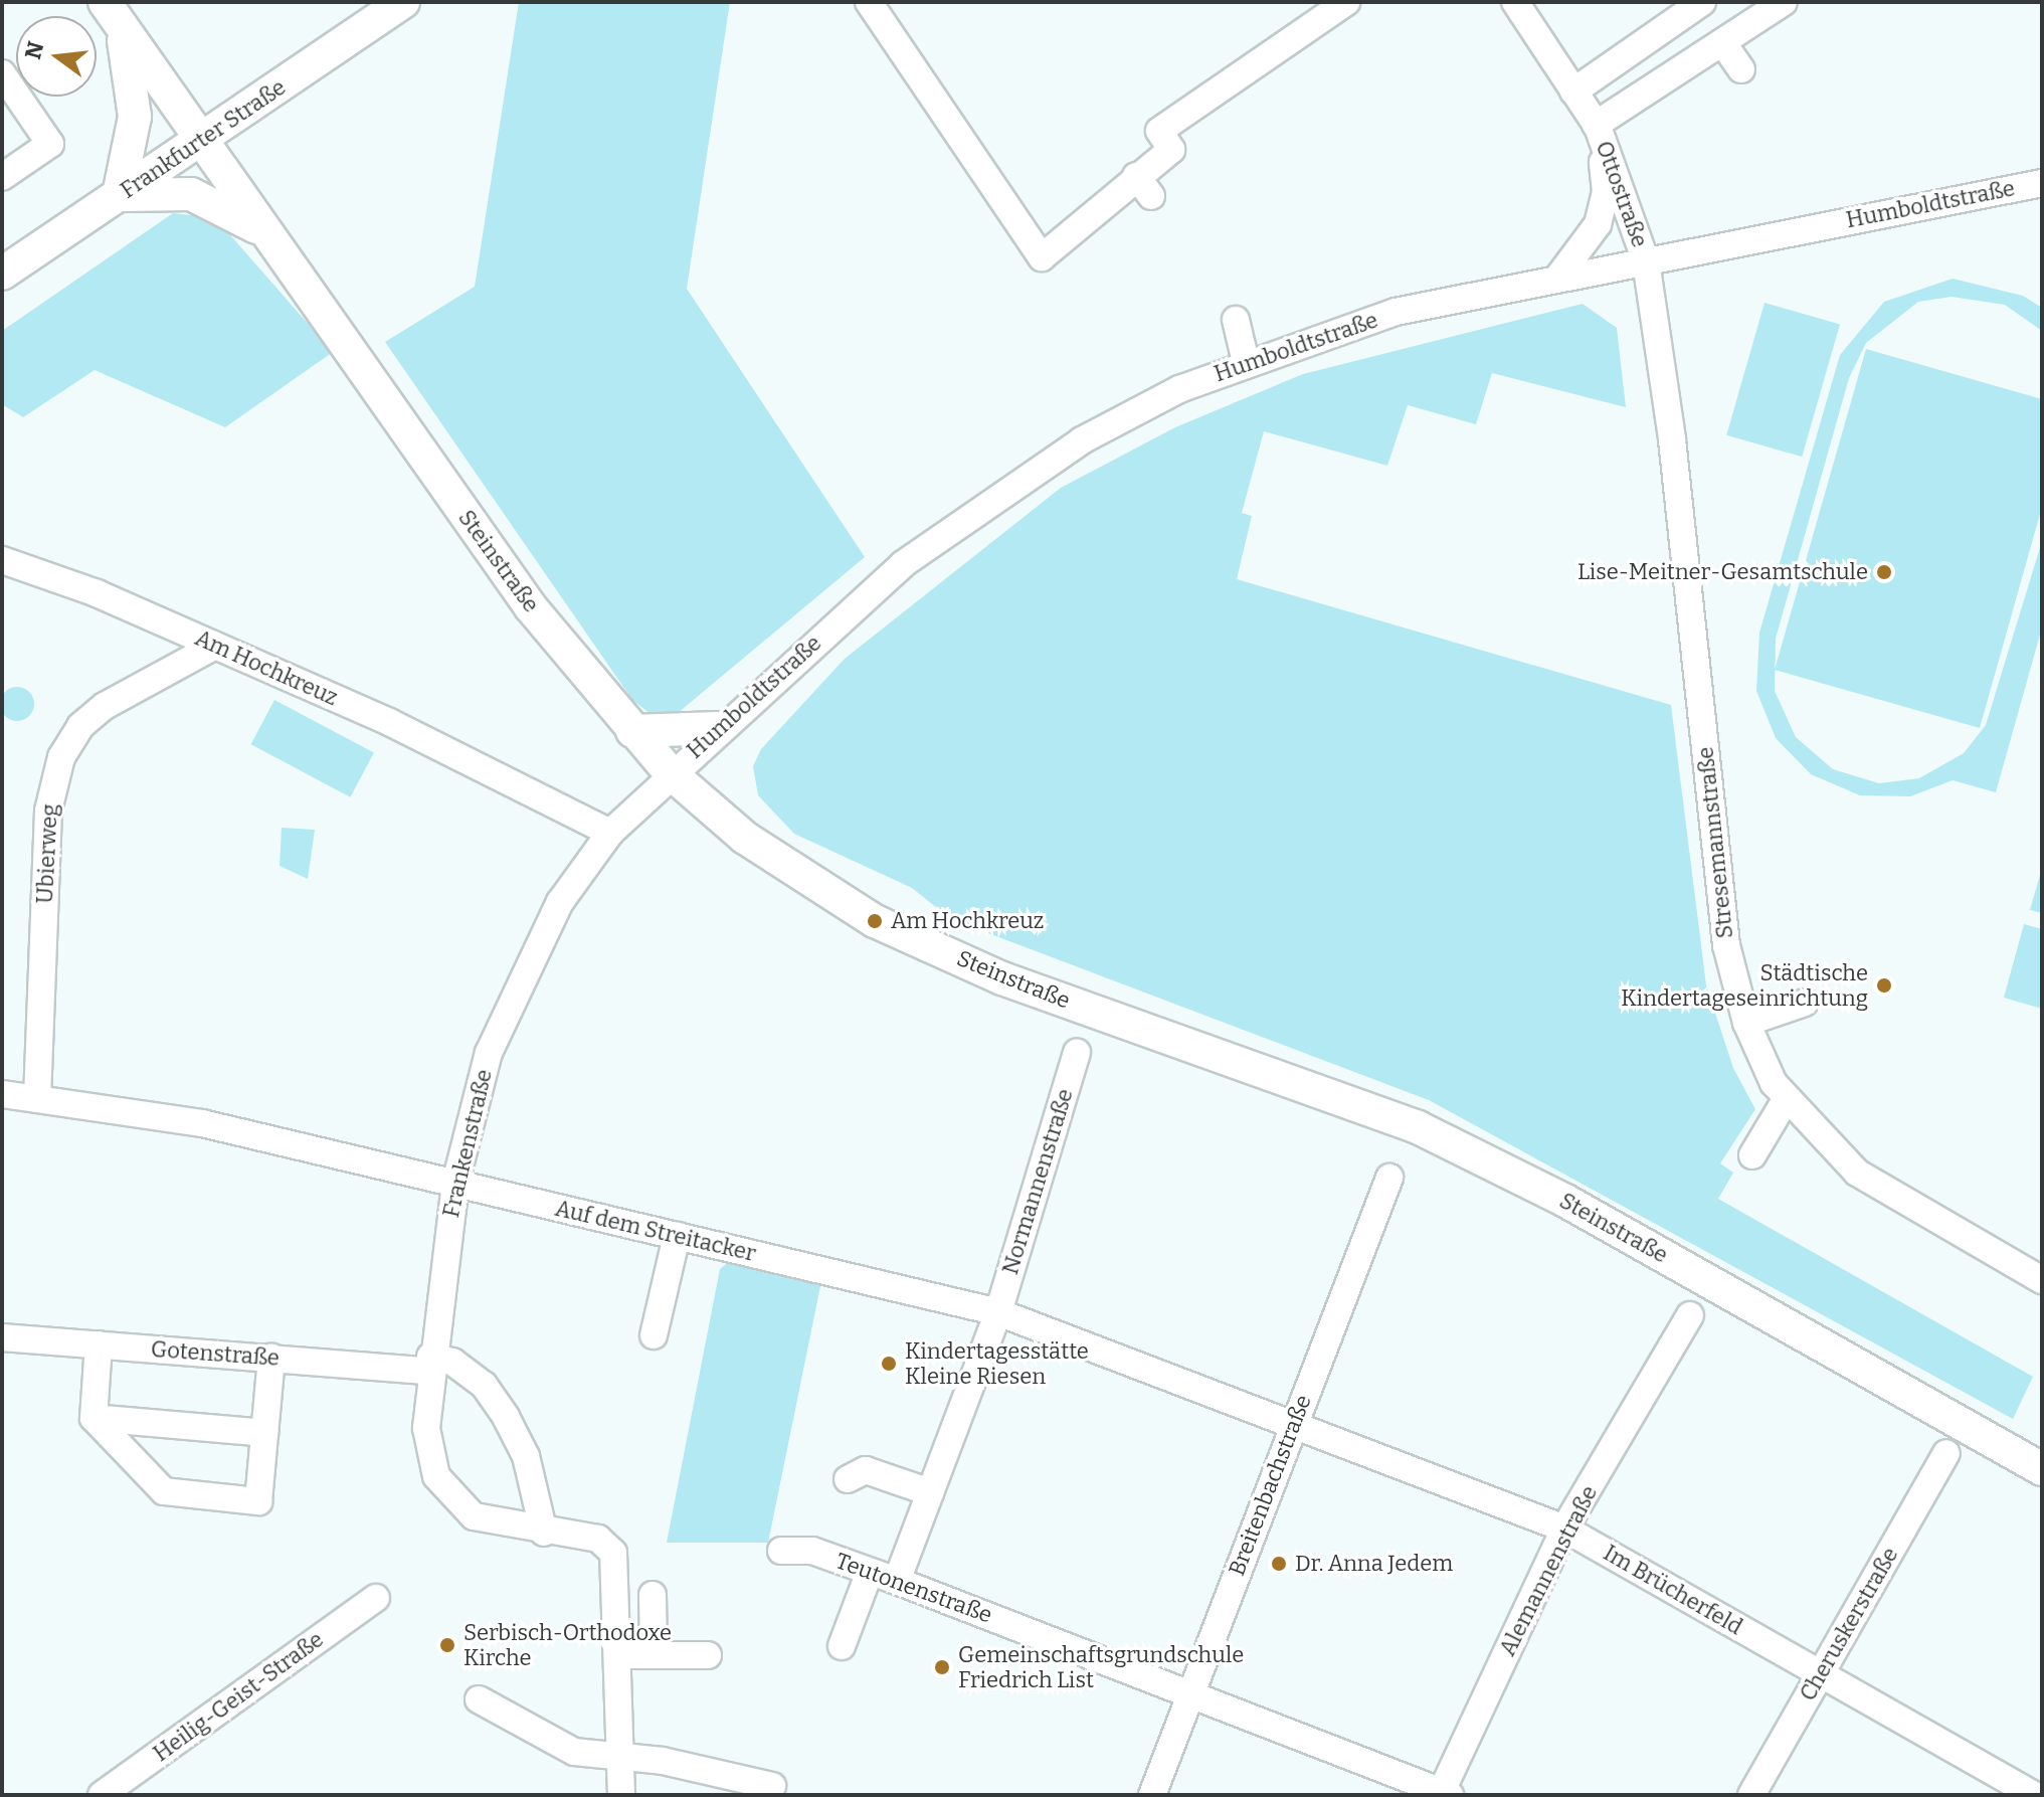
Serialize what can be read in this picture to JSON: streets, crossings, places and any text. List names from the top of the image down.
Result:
{
  "streets": {
    "main road": ["Frankfurter Straße", "Steinstraße"],
    "street": [
      "Ottostraße",
      "Humboldtstraße",
      "Am Hochkreuz",
      "Stresemannstraße",
      "Ubierweg",
      "Frankenstraße",
      "Normannenstraße",
      "Auf dem Streitacker",
      "Gotenstraße",
      "Breitenbachstraße",
      "Alemannenstraße",
      "Teutonenstraße",
      "Im Brücherfeld",
      "Cheruskerstraße",
      "Heilig-Geist-Straße"
    ]
  },
  "crossings": [
    ["Frankfurter Straße", "Steinstraße"],
    ["Ottostraße", "Humboldtstraße"],
    ["Ottostraße", "Stresemannstraße"],
    ["Humboldtstraße", "Steinstraße"],
    ["Humboldtstraße", "Stresemannstraße"],
    ["Humboldtstraße", "Frankenstraße"],
    ["Steinstraße", "Frankenstraße"],
    ["Am Hochkreuz", "Ubierweg"],
    ["Am Hochkreuz", "Frankenstraße"],
    ["Ubierweg", "Auf dem Streitacker"],
    ["Frankenstraße", "Auf dem Streitacker"],
    ["Frankenstraße", "Gotenstraße"],
    ["Normannenstraße", "Auf dem Streitacker"],
    ["Normannenstraße", "Teutonenstraße"],
    ["Auf dem Streitacker", "Breitenbachstraße"],
    ["Auf dem Streitacker", "Im Brücherfeld"],
    ["Breitenbachstraße", "Teutonenstraße"],
    ["Breitenbachstraße", "Im Brücherfeld"],
    ["Alemannenstraße", "Teutonenstraße"],
    ["Alemannenstraße", "Im Brücherfeld"],
    ["Im Brücherfeld", "Cheruskerstraße"]
  ],
  "places": [
    "Lise-Meitner-Gesamtschule",
    "Am Hochkreuz",
    "Städtische Kindertageseinrichtung",
    "Kindertagesstätte Kleine Riesen",
    "Dr. Anna Jedem",
    "Serbisch-Orthodoxe Kirche",
    "Gemeinschaftsgrundschule Friedrich List"
  ],
  "north": "left"
}
